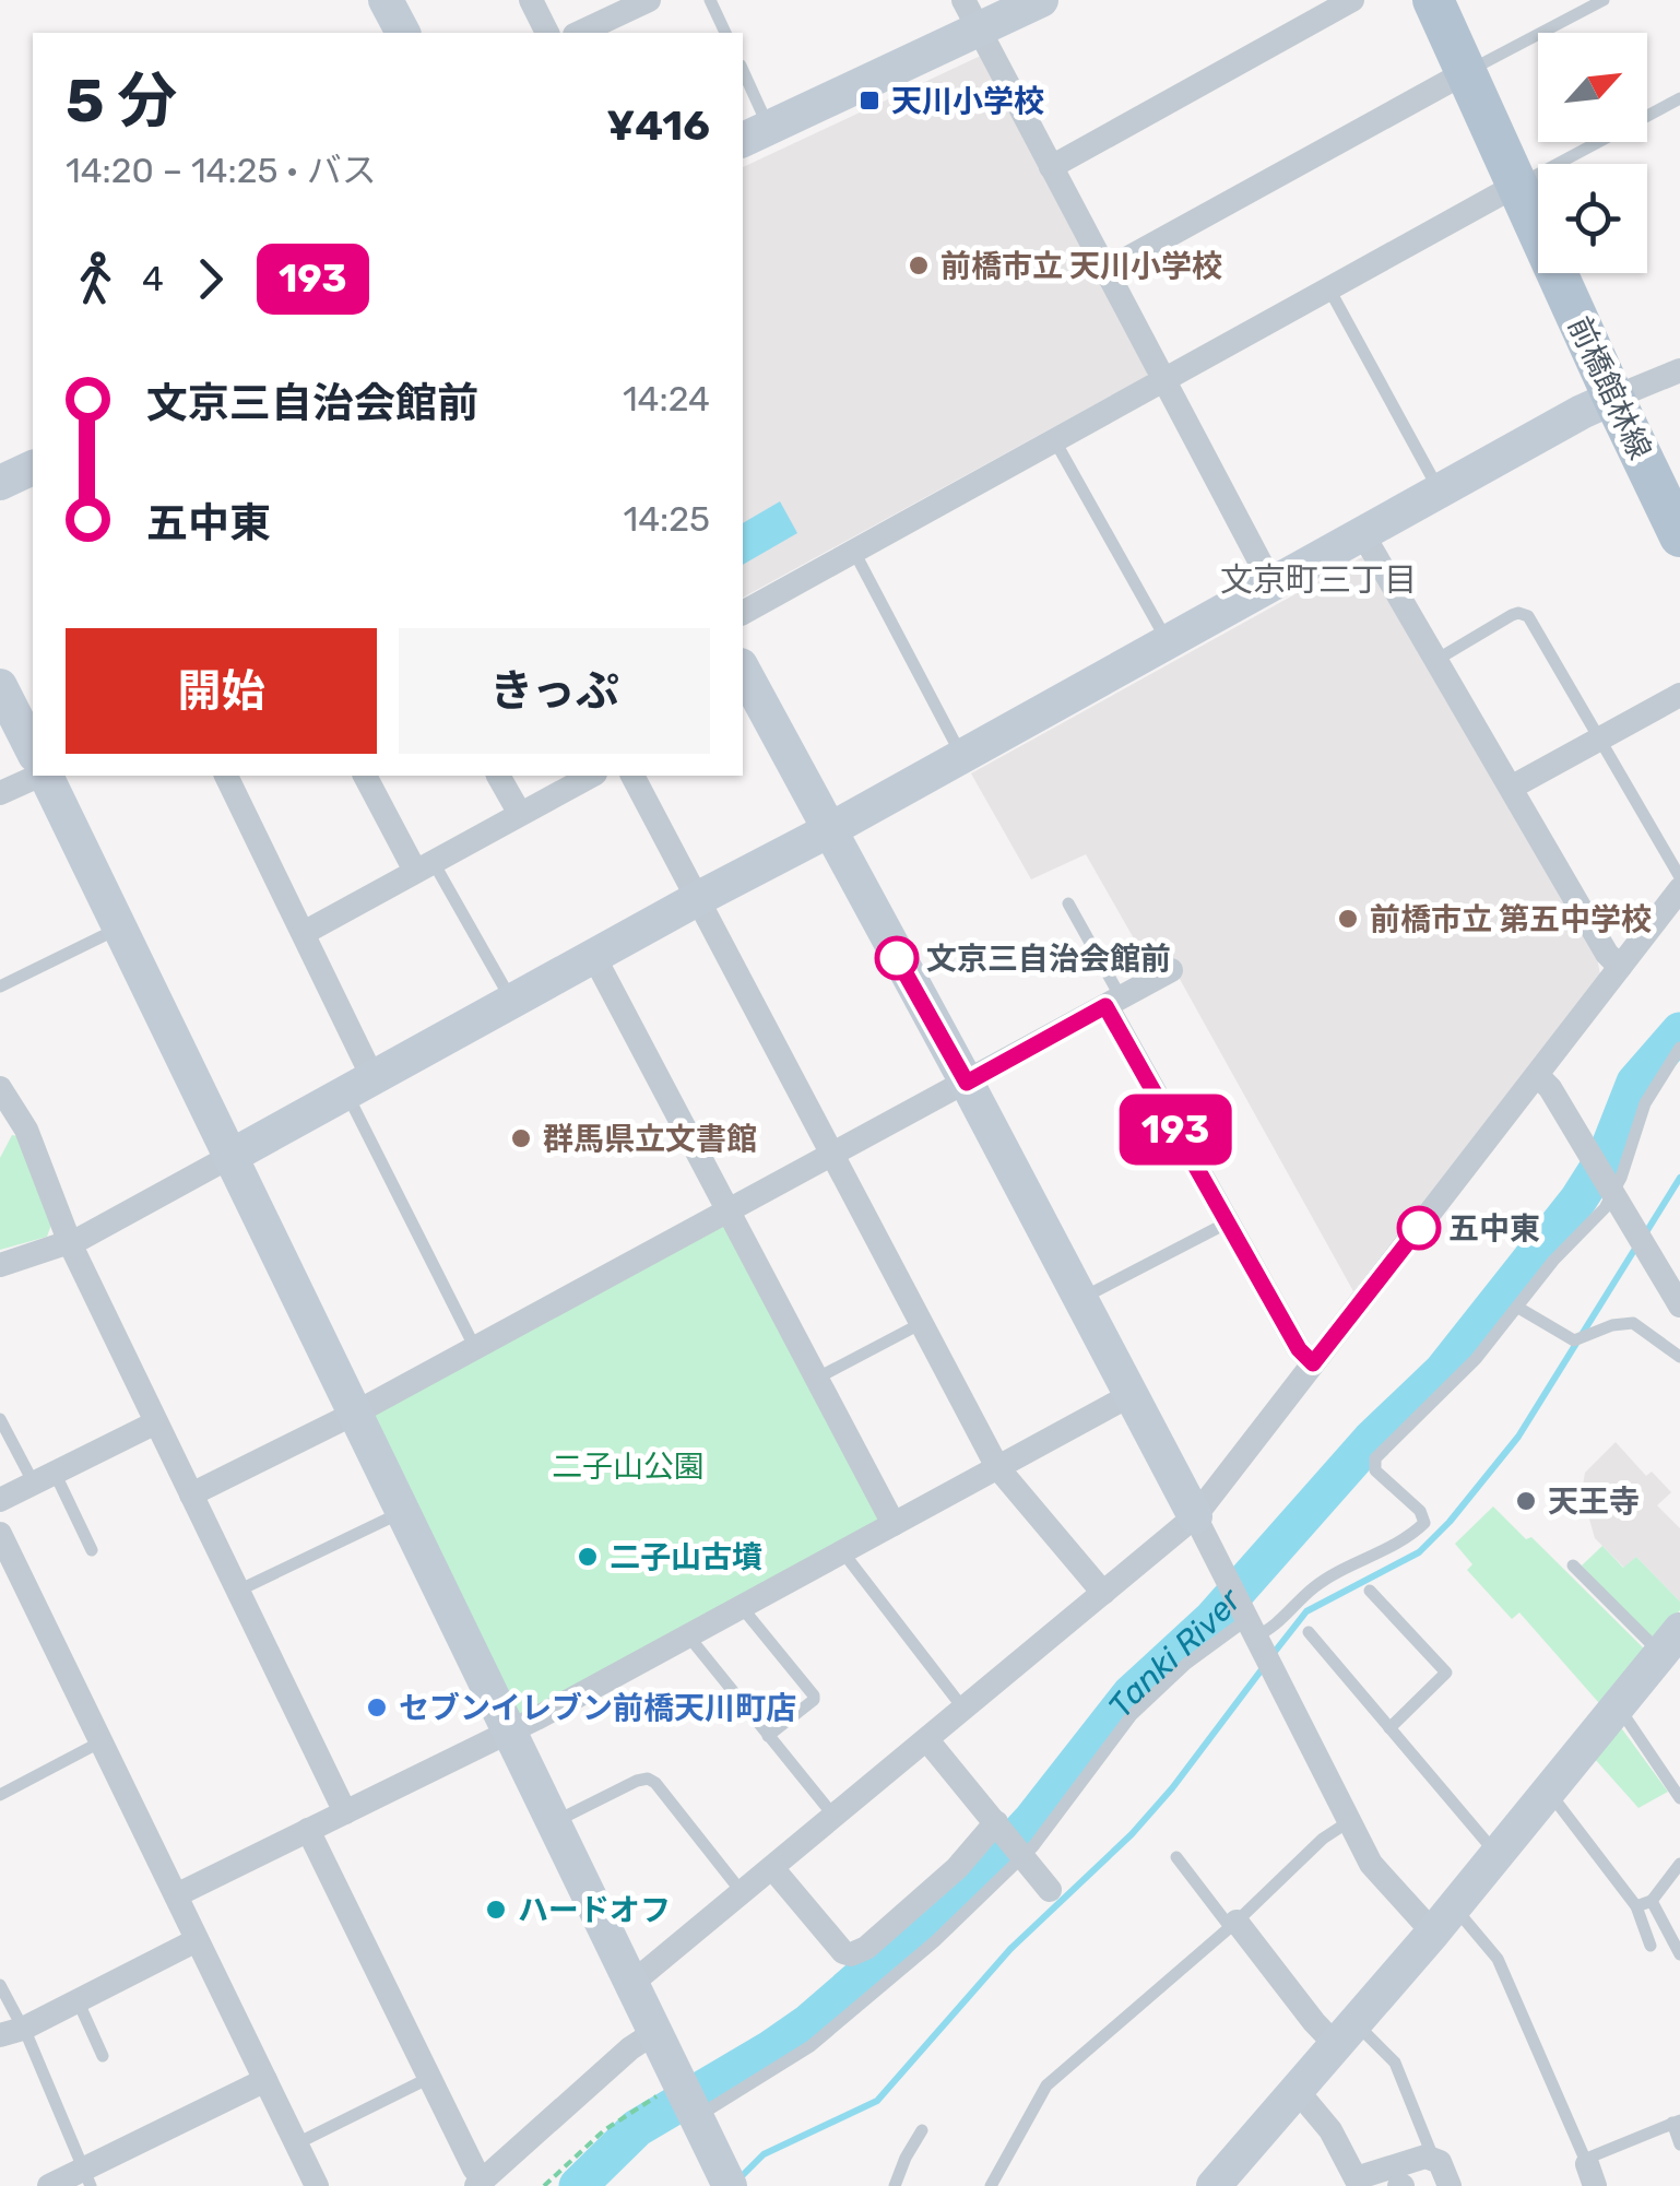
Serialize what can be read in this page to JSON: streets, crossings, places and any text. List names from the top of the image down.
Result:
{
  "streets": {
    "main road": ["前橋館林線"]
  },
  "districts": ["文京町三丁目"],
  "water": ["Tanki River"],
  "parks": ["二子山公園"],
  "places": {
    "transit": ["天川小学校"],
    "other": [
      "前橋市立 天川小学校",
      "前橋市立 第五中学校",
      "文京三自治会館前",
      "群馬県立文書館",
      "五中東",
      "天王寺",
      "二子山古墳",
      "セブンイレブン前橋天川町店",
      "ハードオフ"
    ]
  },
  "lines": ["bus line 193"],
  "north": "top right",
  "page": {
    "on_map": "193",
    "heading": ["5 分", "14:20 – 14:25 · バス", "¥416"],
    "legs": ["4", "193"],
    "list": [
      {
        "name": "文京三自治会館前",
        "value": "14:24"
      },
      {
        "name": "五中東",
        "value": "14:25"
      }
    ],
    "buttons": ["開始", "きっぷ"]
  }
}
